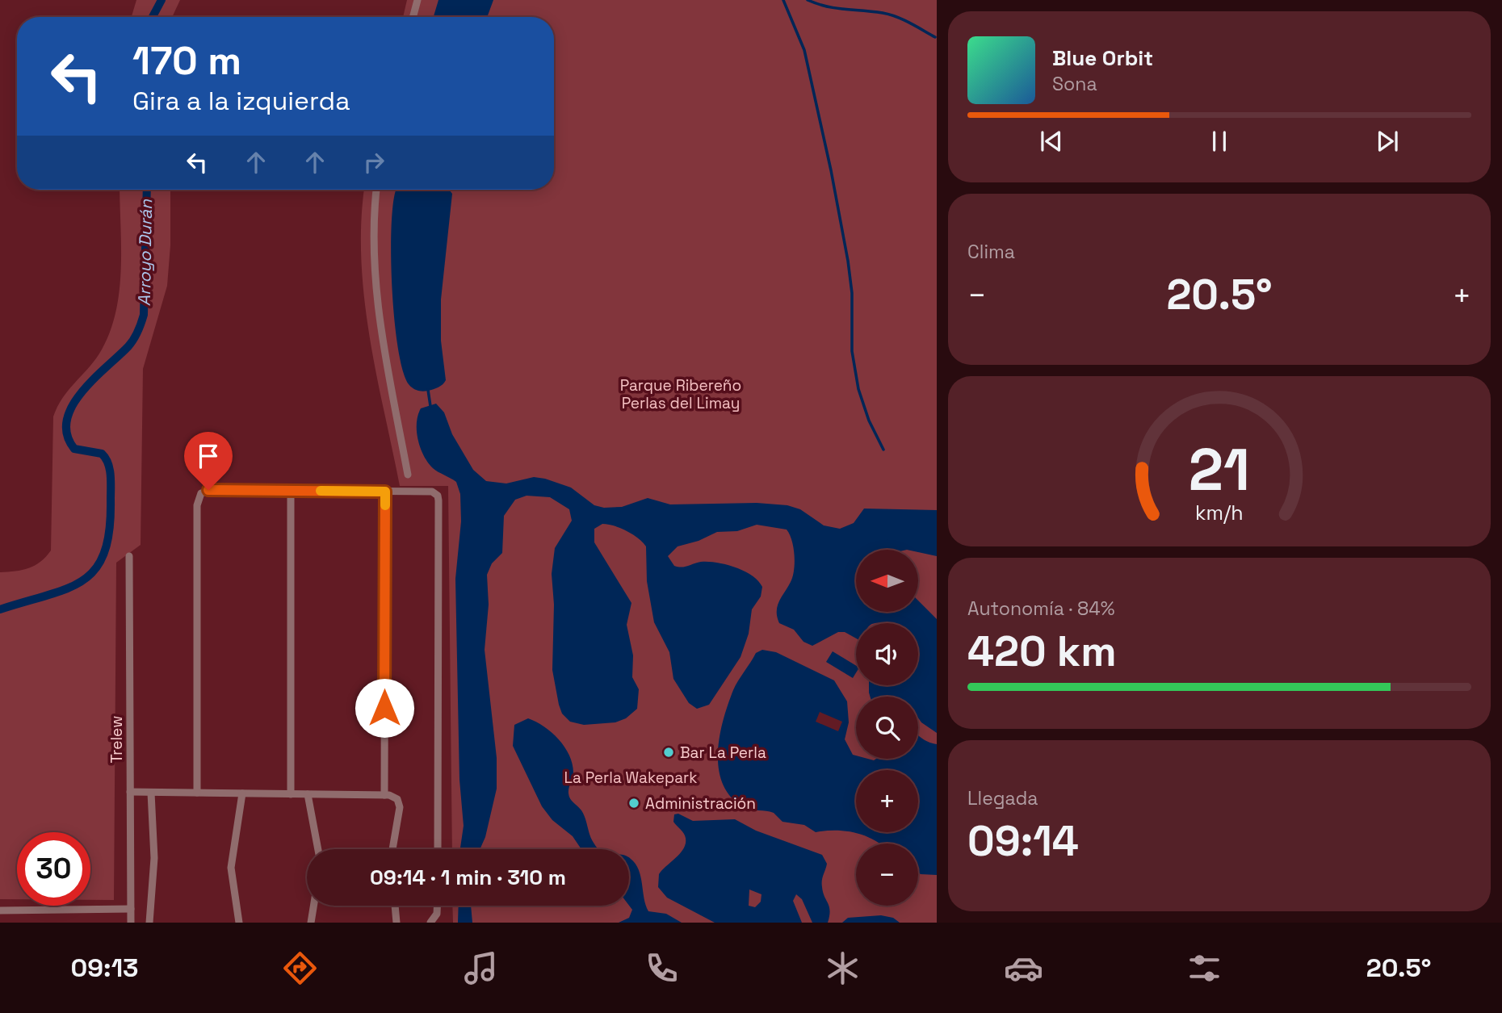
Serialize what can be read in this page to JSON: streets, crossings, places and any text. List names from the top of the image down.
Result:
{
  "streets": {
    "street": ["Trelew"]
  },
  "water": ["Arroyo Durán"],
  "parks": ["Parque Ribereño Perlas del Limay", "La Perla Wakepark"],
  "places": ["Bar La Perla", "Administración"],
  "north": "left",
  "page": {
    "turn": ["170 m", "Gira a la izquierda"],
    "song": ["Blue Orbit", "Sona"],
    "tile": [
      "Clima",
      ["Autonomía · 84%", "420 km"],
      ["Llegada", "09:14"]
    ],
    "heat": ["−", "20.5°", "+"],
    "map_buttons": ["+", "−"],
    "limit": "30",
    "trip": "09:14 · 1 min · 310 m",
    "tabs": ["09:13", "20.5°"],
    "gauge": ["21", "km/h"]
  }
}
